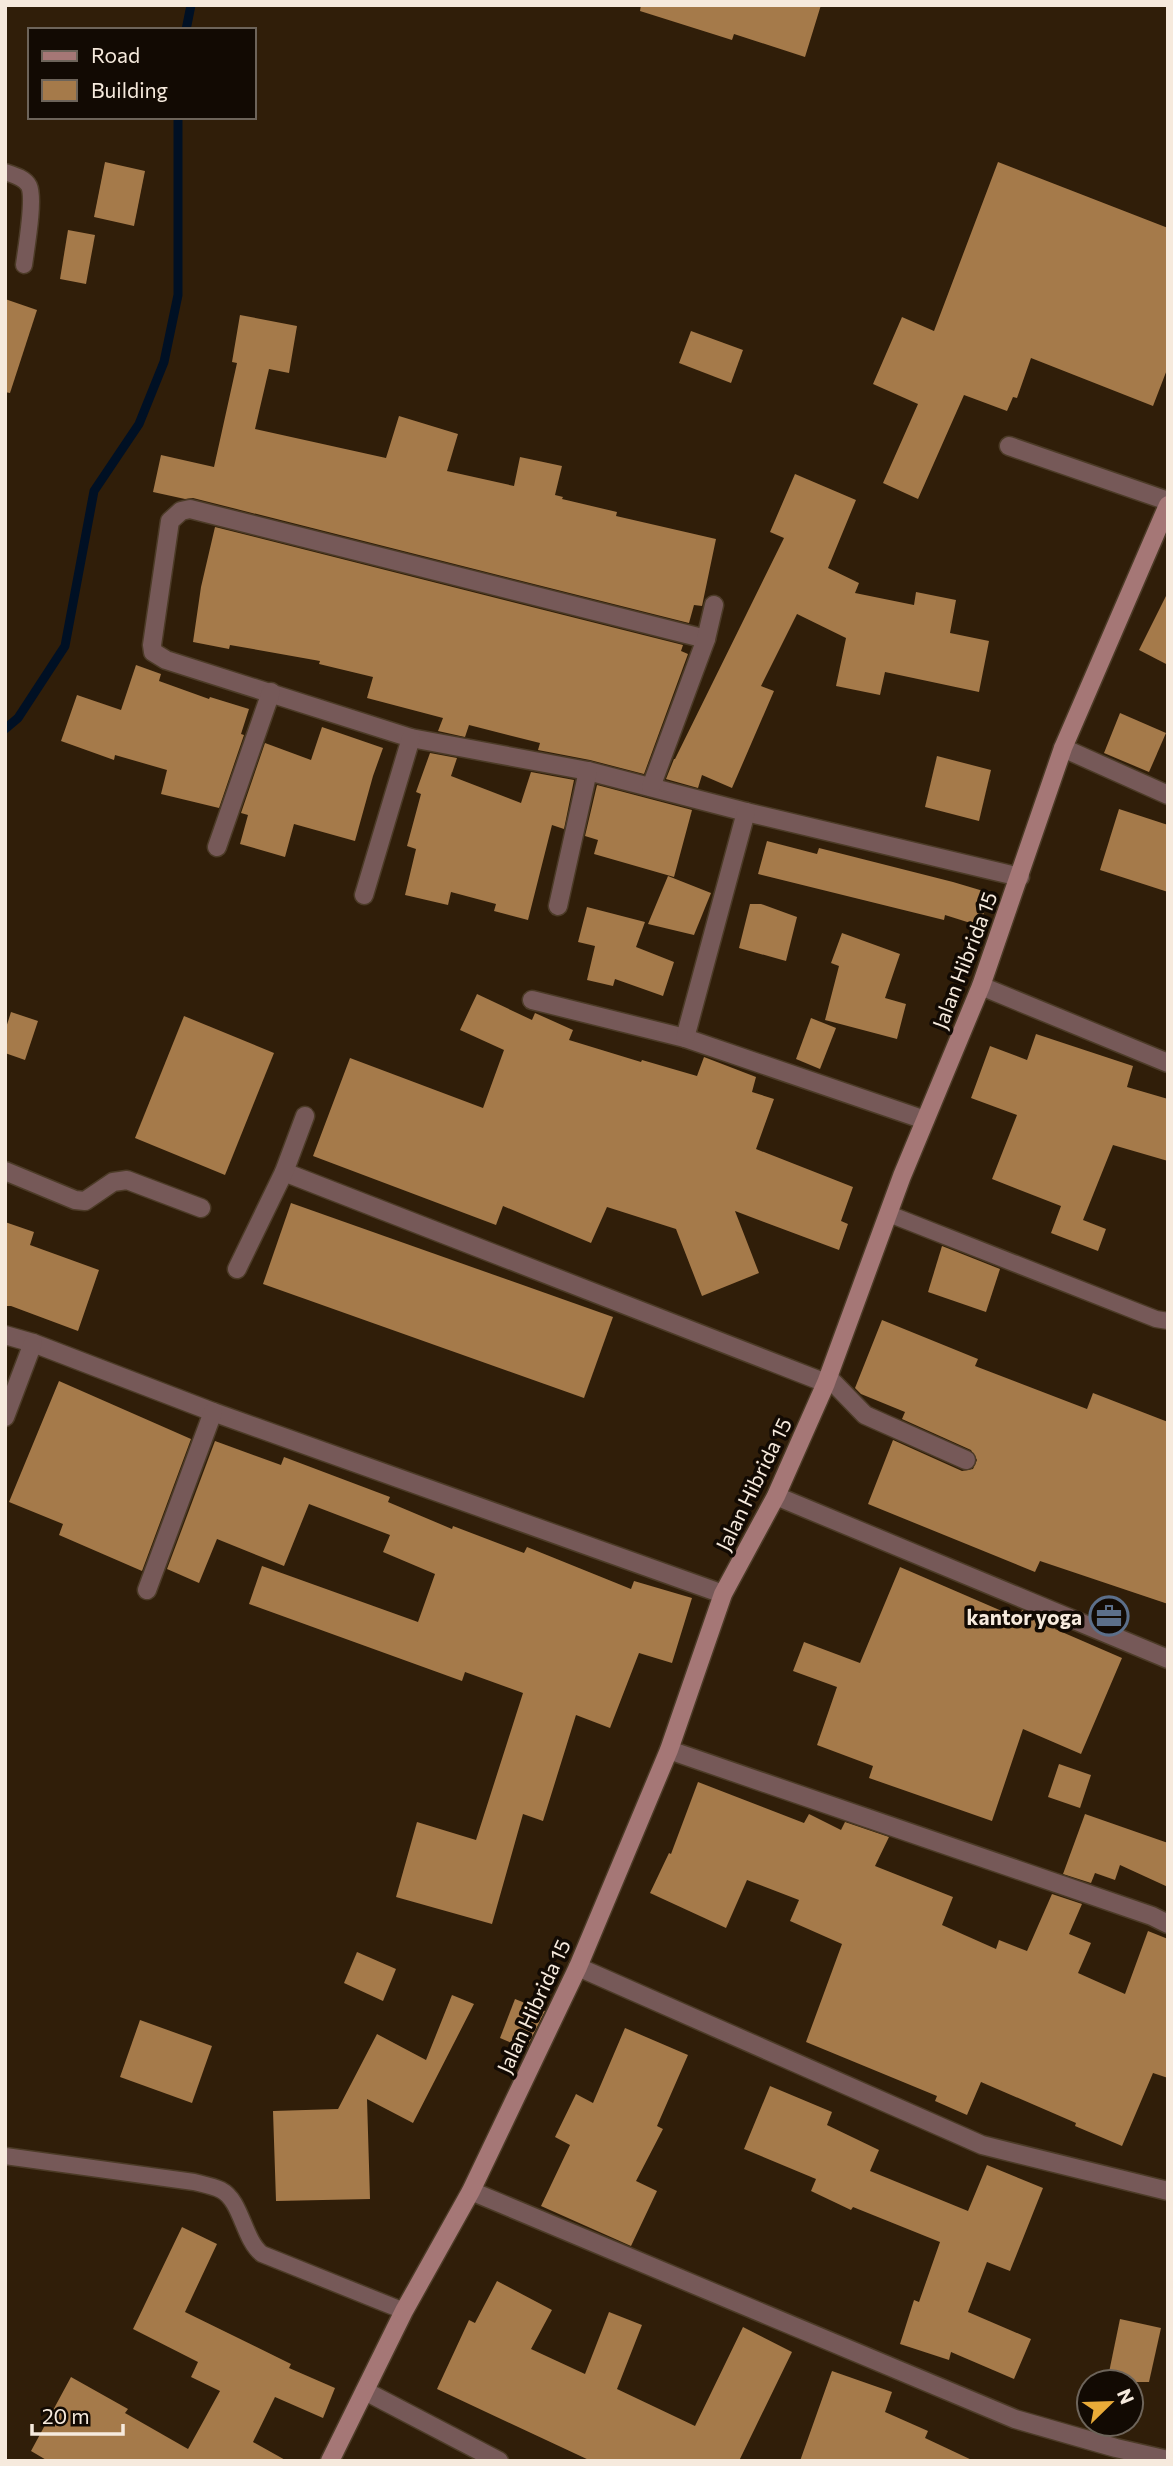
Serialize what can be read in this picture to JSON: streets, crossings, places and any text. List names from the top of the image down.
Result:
{
  "streets": {
    "street": ["Jalan Hibrida 15"]
  },
  "places": {
    "office": ["kantor yoga"]
  },
  "legend": ["Road", "Building"],
  "scale_bar": "20 m",
  "north": "top right"
}
